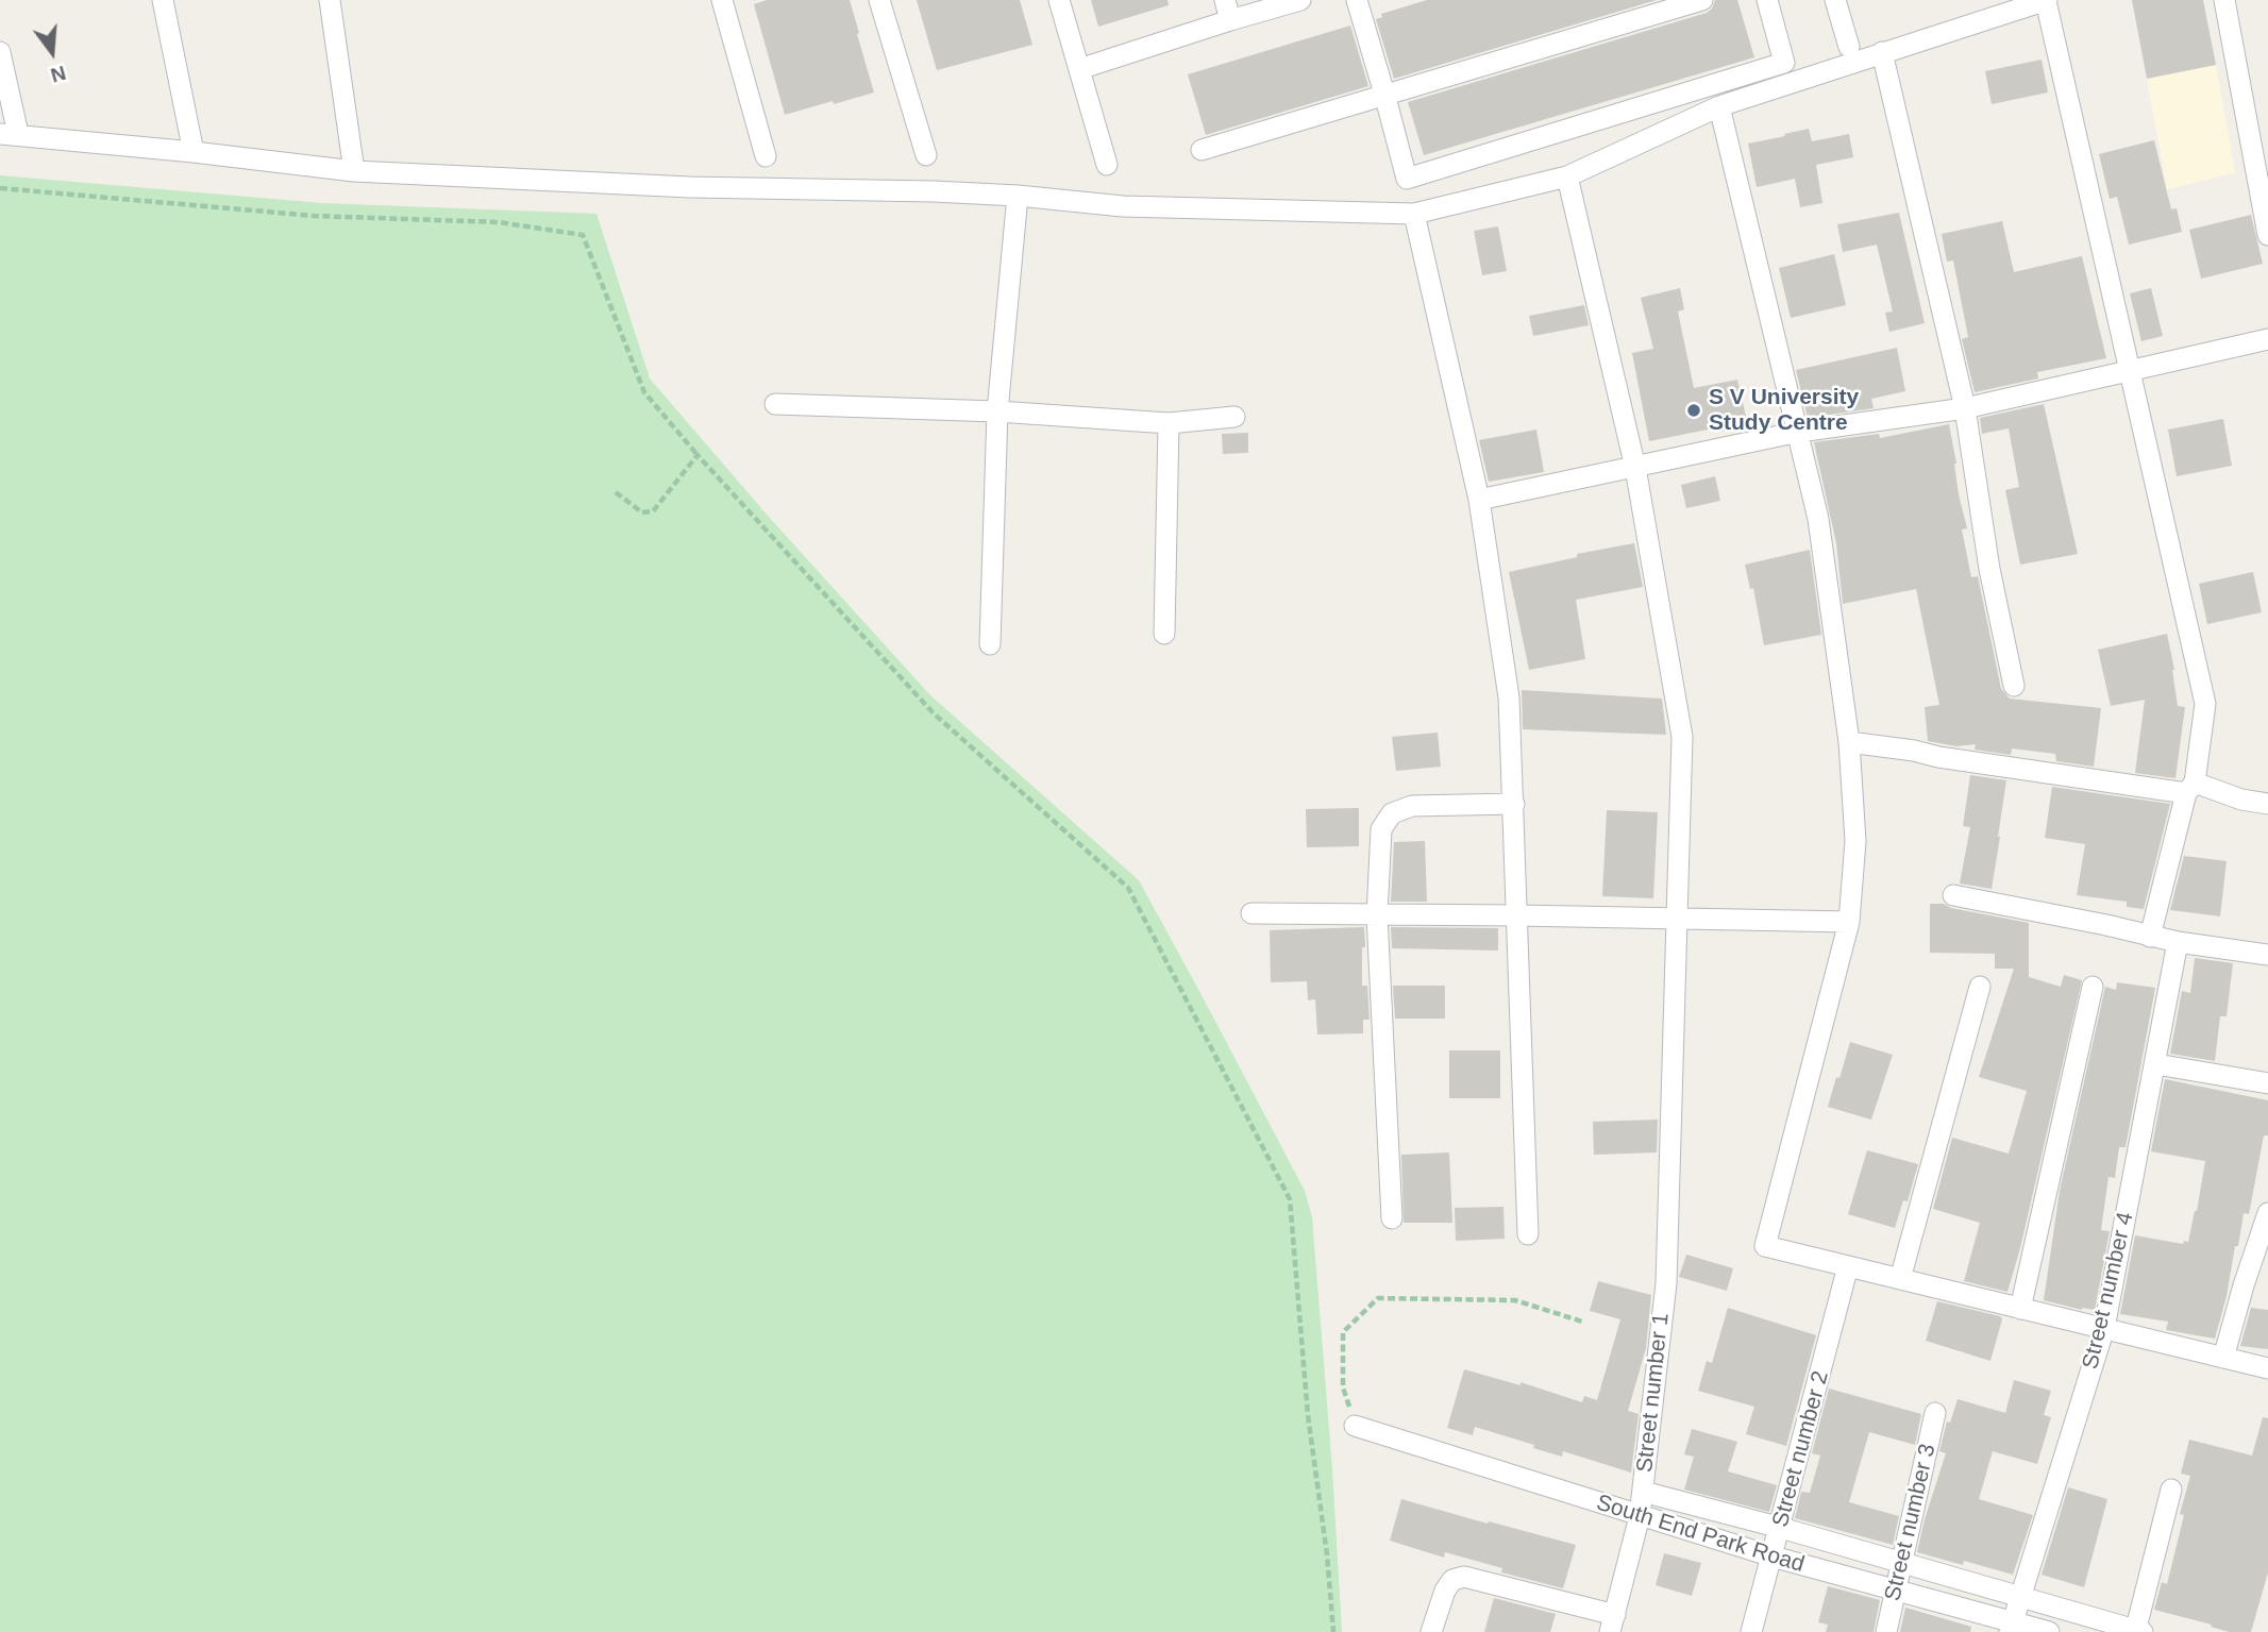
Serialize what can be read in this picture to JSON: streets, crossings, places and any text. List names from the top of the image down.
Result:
{
  "streets": {
    "street": [
      "Street number 4",
      "Street number 1",
      "Street number 2",
      "Street number 3",
      "South End Park Road"
    ]
  },
  "crossings": [
    ["Street number 4", "South End Park Road"],
    ["Street number 1", "South End Park Road"],
    ["Street number 2", "South End Park Road"],
    ["Street number 3", "South End Park Road"]
  ],
  "places": ["S V University Study Centre"],
  "north": "bottom"
}
